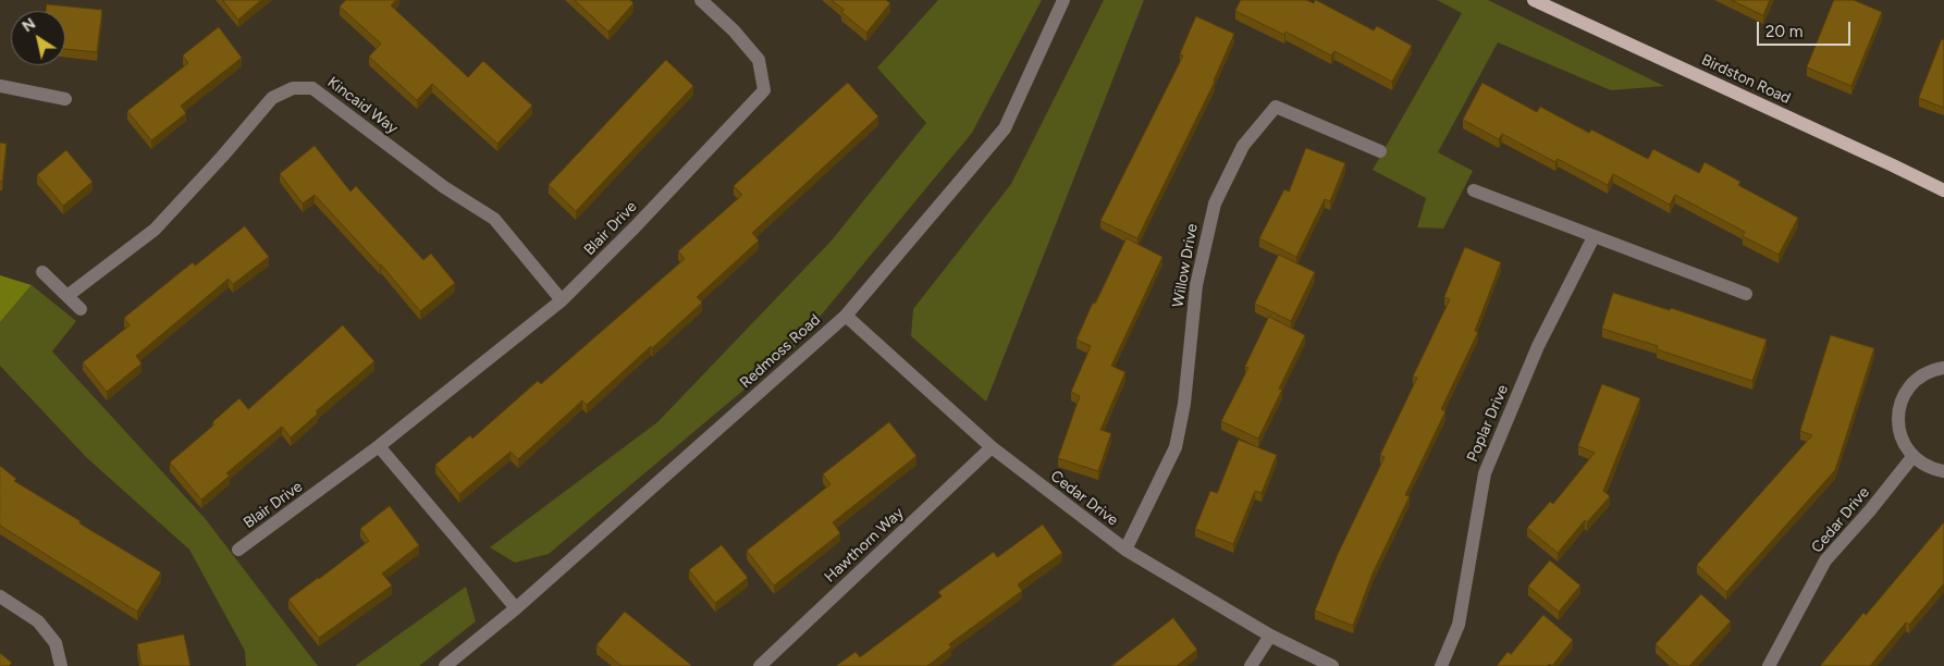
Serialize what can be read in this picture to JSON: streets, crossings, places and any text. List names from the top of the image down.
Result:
{
  "streets": {
    "main road": ["Birdston Road"],
    "street": [
      "Kincaid Way",
      "Blair Drive",
      "Willow Drive",
      "Redmoss Road",
      "Poplar Drive",
      "Cedar Drive",
      "Hawthorn Way"
    ]
  },
  "crossings": [
    ["Kincaid Way", "Blair Drive"],
    ["Willow Drive", "Cedar Drive"],
    ["Redmoss Road", "Cedar Drive"],
    ["Cedar Drive", "Hawthorn Way"]
  ],
  "scale_bar": "20 m",
  "north": "top left"
}
